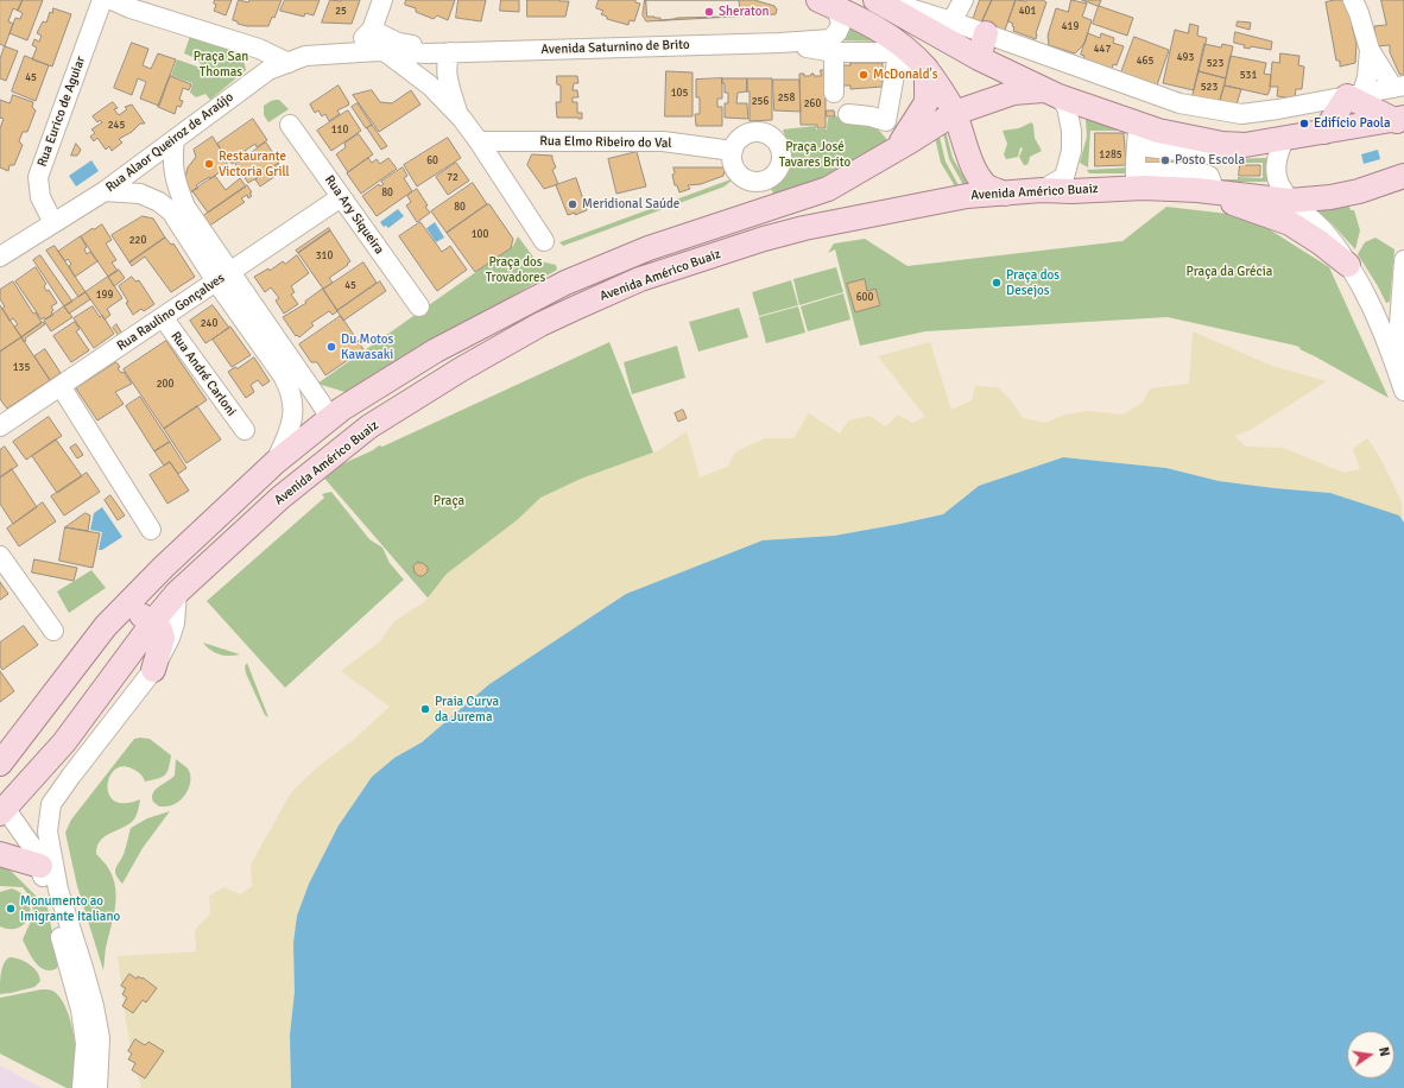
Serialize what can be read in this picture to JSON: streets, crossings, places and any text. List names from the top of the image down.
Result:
{
  "streets": {
    "main road": ["Avenida Américo Buaiz"],
    "street": [
      "Avenida Saturnino de Brito",
      "Rua Eurico de Aguiar",
      "Rua Alaor Queiroz de Araújo",
      "Rua Elmo Ribeiro do Val",
      "Rua Ary Siqueira",
      "Rua Raulino Gonçalves",
      "Rua André Carloni"
    ]
  },
  "crossings": [
    ["Avenida Saturnino de Brito", "Rua Alaor Queiroz de Araújo"],
    ["Rua Eurico de Aguiar", "Rua Alaor Queiroz de Araújo"],
    ["Rua Ary Siqueira", "Rua Raulino Gonçalves"],
    ["Rua Raulino Gonçalves", "Rua André Carloni"]
  ],
  "parks": [
    "Praça San Thomas",
    "Praça José Tavares Brito",
    "Praça dos Trovadores",
    "Praça da Grécia",
    "Praça"
  ],
  "places": [
    "Sheraton",
    "McDonald's",
    "Edifício Paola",
    "Posto Escola",
    "Restaurante Victoria Grill",
    "Meridional Saúde",
    "Praça dos Desejos",
    "Du Motos Kawasaki",
    "Praia Curva da Jurema",
    "Monumento ao Imigrante Italiano"
  ],
  "house_numbers": [
    "25",
    "401",
    "419",
    "447",
    "493",
    "465",
    "523",
    "531",
    "45",
    "523",
    "105",
    "258",
    "256",
    "260",
    "245",
    "110",
    "1285",
    "60",
    "72",
    "80",
    "80",
    "100",
    "220",
    "310",
    "45",
    "199",
    "600",
    "240",
    "135",
    "200"
  ],
  "north": "right"
}
